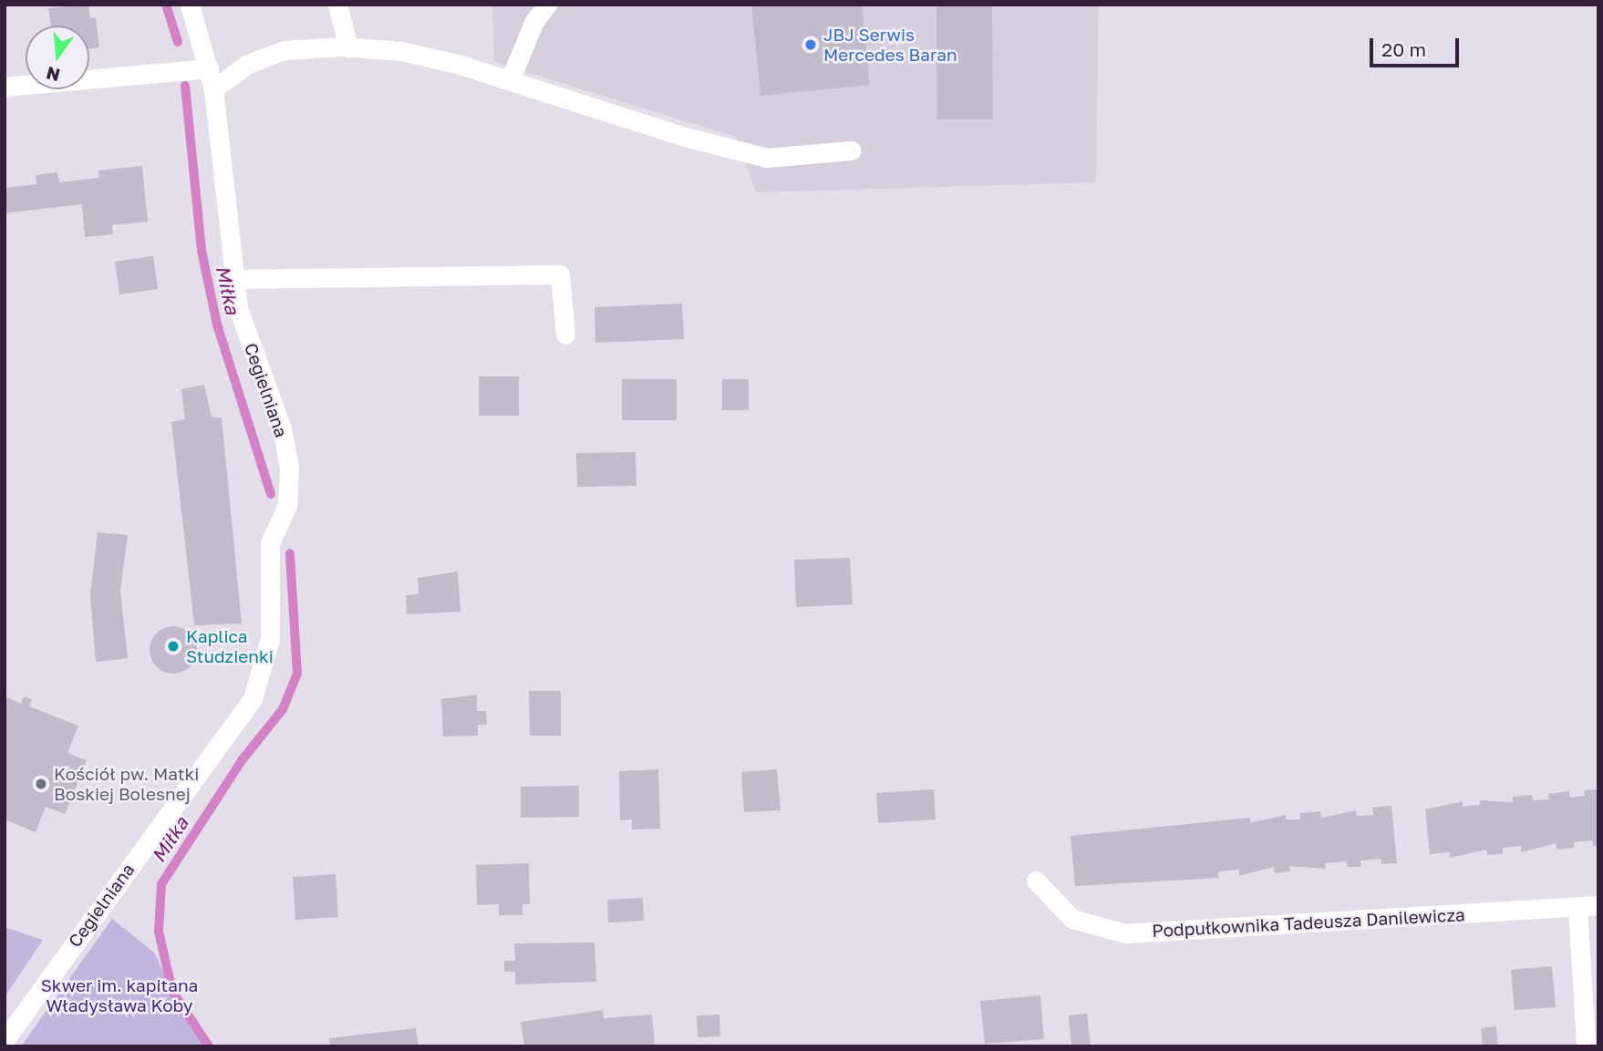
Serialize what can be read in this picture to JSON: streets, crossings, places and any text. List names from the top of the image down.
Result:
{
  "streets": {
    "street": ["Cegielniana", "Podpułkownika Tadeusza Danilewicza"]
  },
  "water": ["Miłka"],
  "parks": ["Skwer im. kapitana Władysława Koby"],
  "places": ["JBJ Serwis Mercedes Baran", "Kaplica Studzienki", "Kościół pw. Matki Boskiej Bolesnej"],
  "scale_bar": "20 m",
  "north": "bottom"
}
